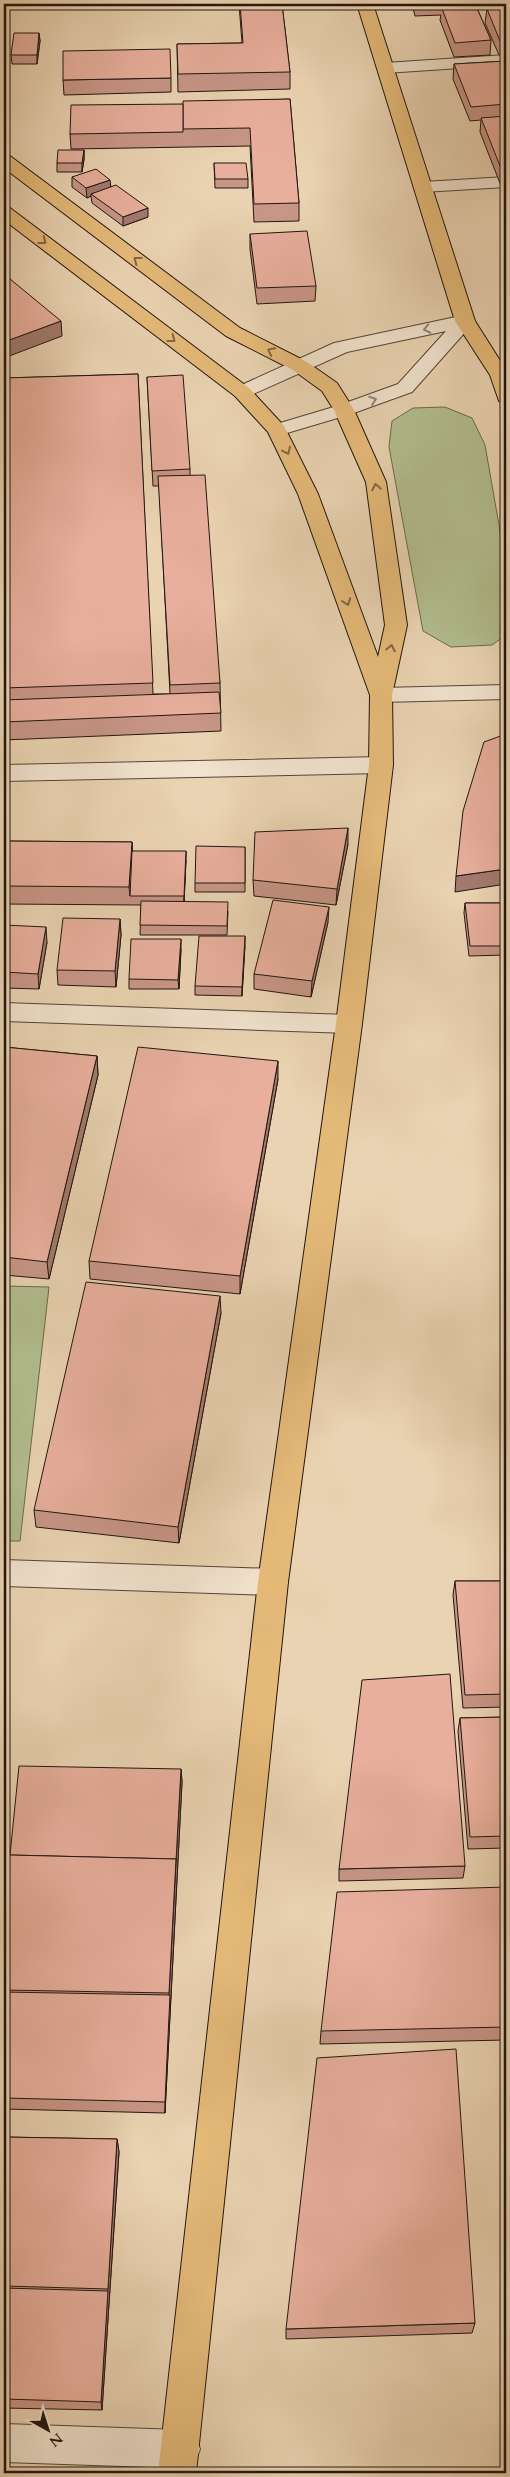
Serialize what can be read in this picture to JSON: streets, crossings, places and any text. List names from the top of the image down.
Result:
{
  "north": "bottom right"
}
